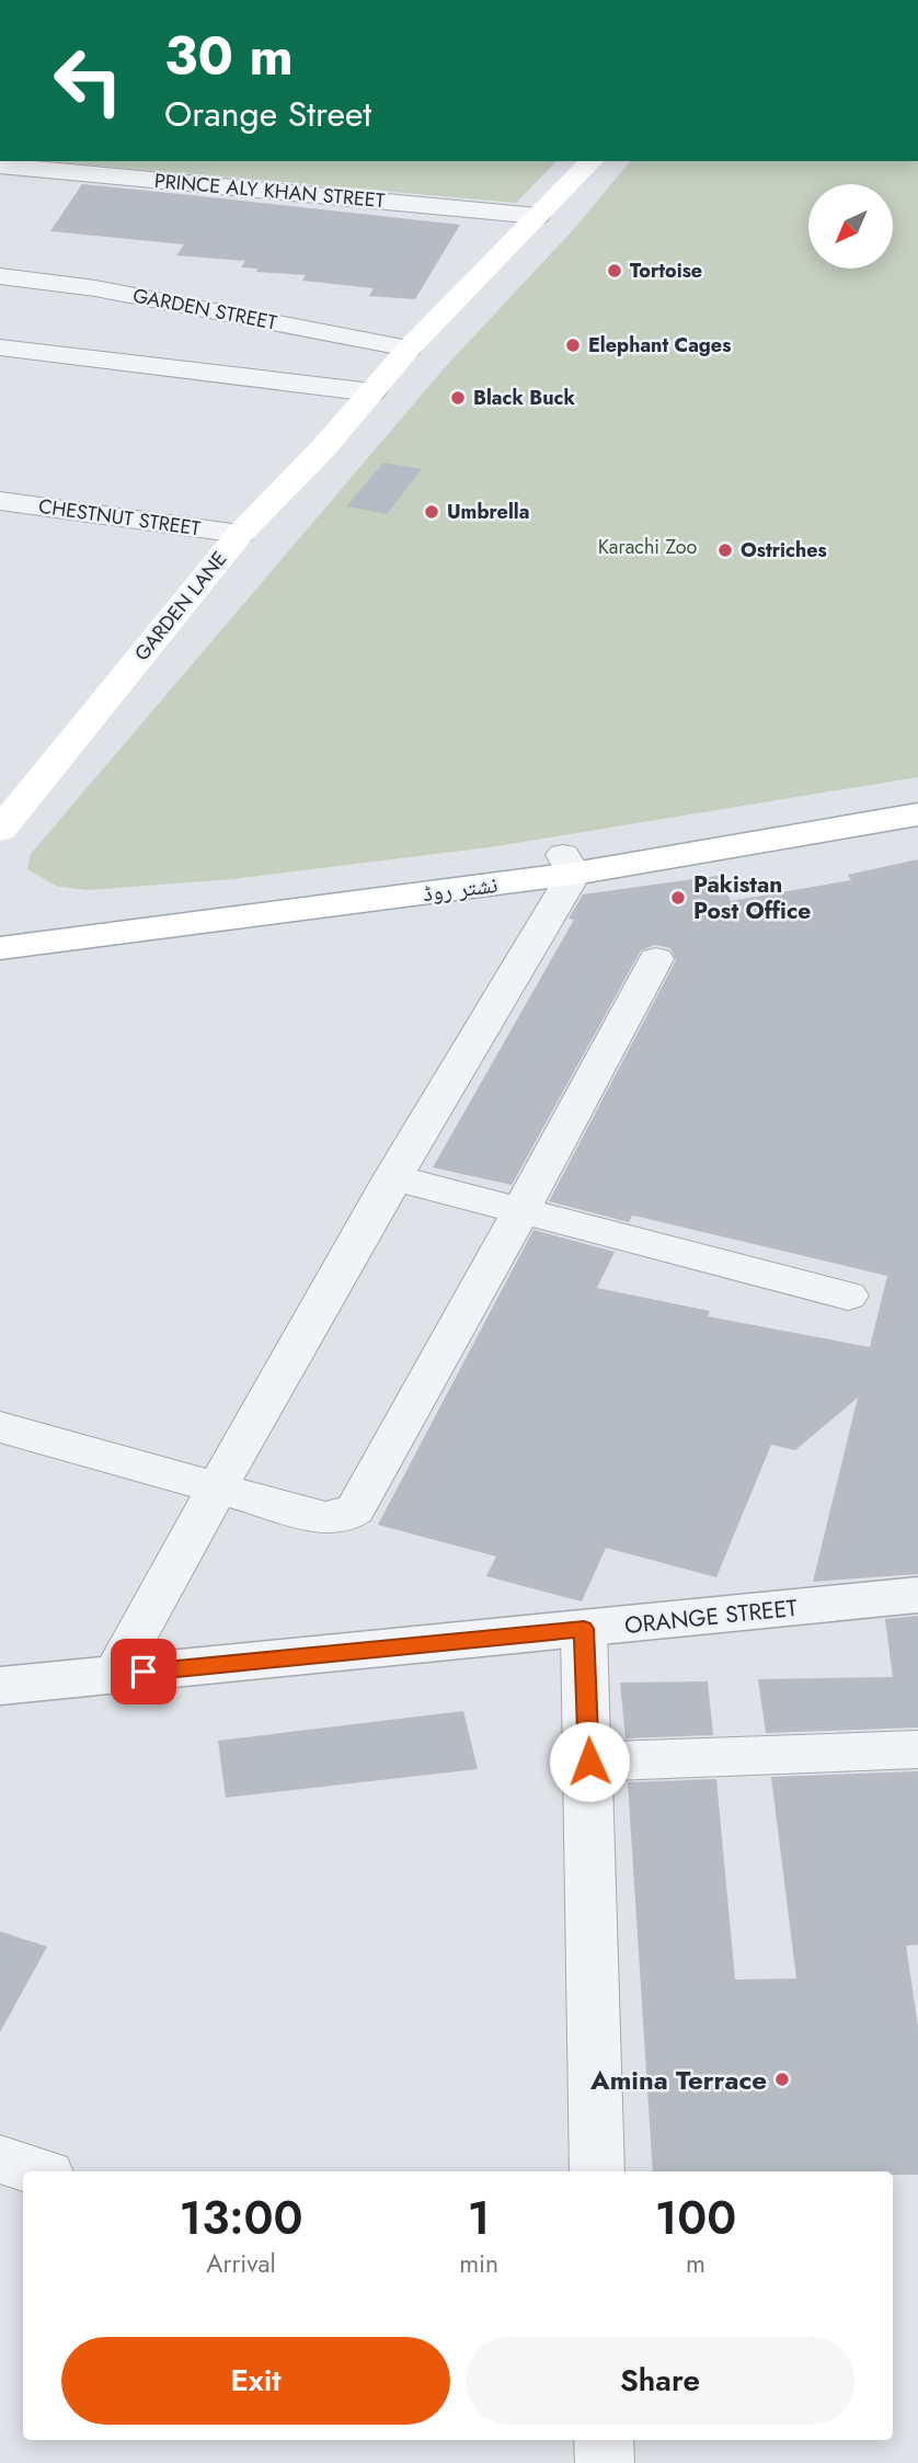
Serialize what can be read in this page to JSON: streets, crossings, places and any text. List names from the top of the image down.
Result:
{
  "streets": {
    "main road": ["GARDEN LANE", "نشتر روڈ"],
    "street": [
      "PRINCE ALY KHAN STREET",
      "GARDEN STREET",
      "CHESTNUT STREET",
      "ORANGE STREET"
    ]
  },
  "crossings": [
    ["PRINCE ALY KHAN STREET", "GARDEN LANE"],
    ["GARDEN STREET", "GARDEN LANE"],
    ["CHESTNUT STREET", "GARDEN LANE"]
  ],
  "parks": ["Karachi Zoo"],
  "places": [
    "Tortoise",
    "Elephant Cages",
    "Black Buck",
    "Umbrella",
    "Ostriches",
    "Pakistan Post Office",
    "Amina Terrace"
  ],
  "north": "bottom left",
  "page": {
    "turn": ["30 m", "Orange Street"],
    "eta": [
      "13:00",
      "Arrival",
      "1",
      "min",
      "100",
      "m"
    ],
    "buttons": ["Exit", "Share"]
  }
}
